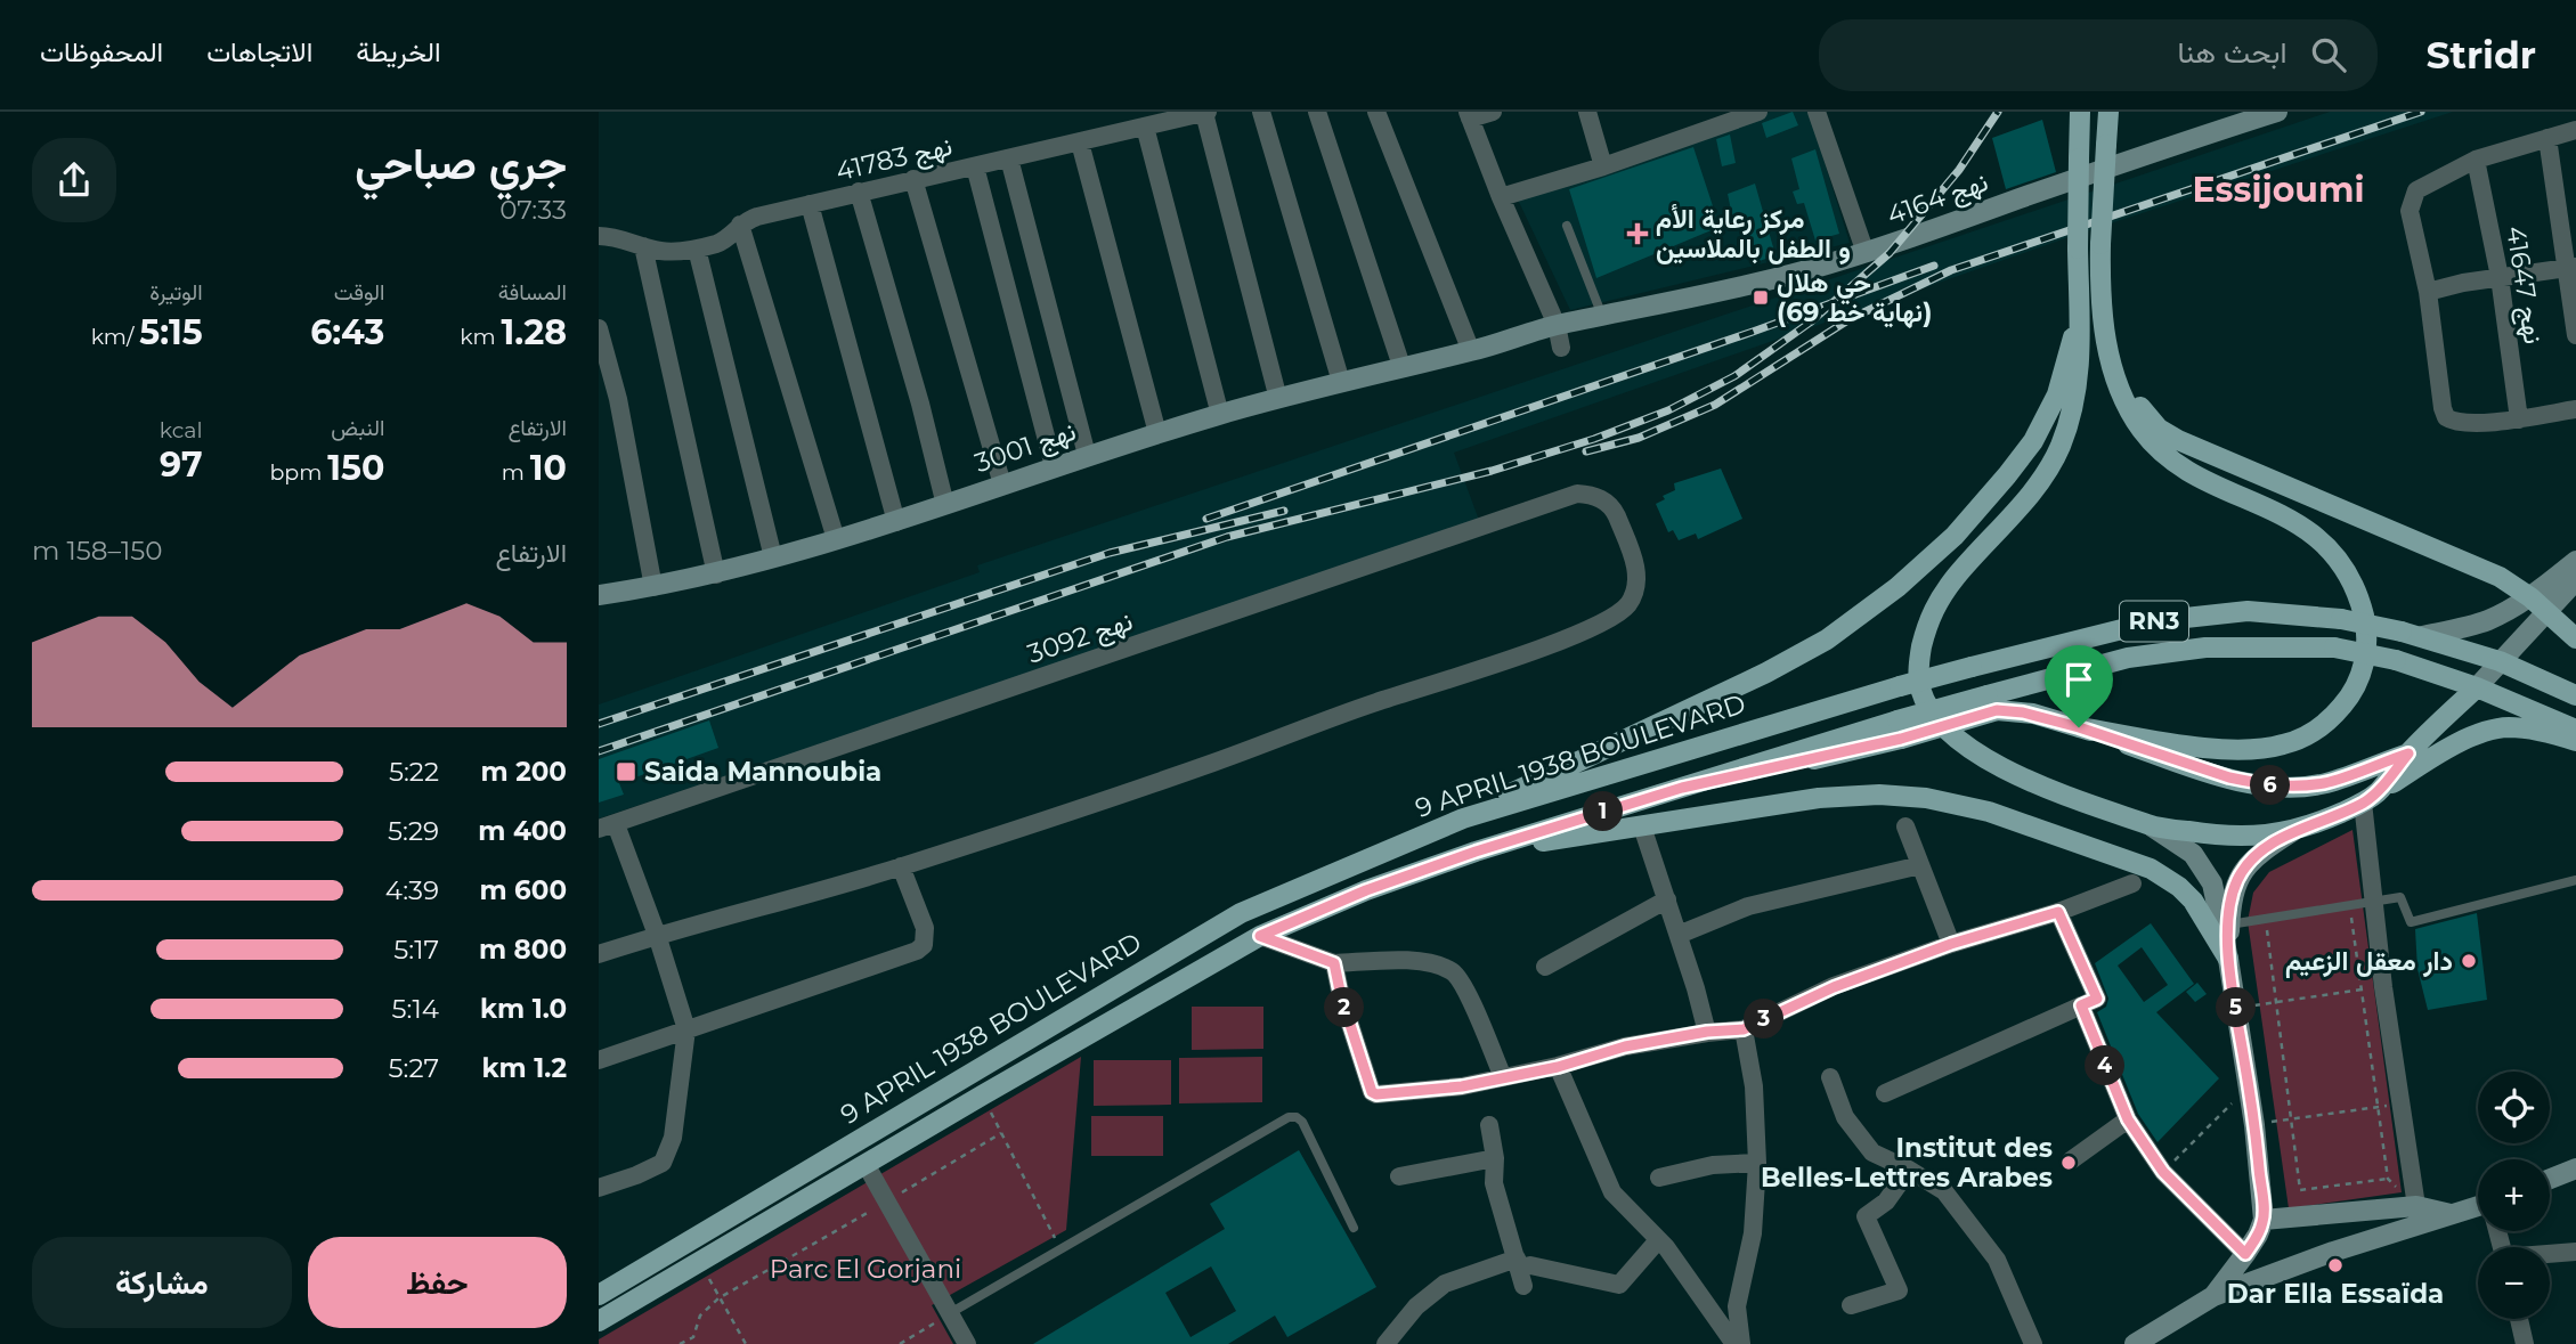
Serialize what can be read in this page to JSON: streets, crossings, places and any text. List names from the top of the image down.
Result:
{
  "streets": {
    "main road": ["RN3", "9 APRIL 1938 BOULEVARD"],
    "street": [
      "نهج 41783",
      "نهج 4164",
      "نهج 41647",
      "نهج 3001",
      "نهج 3092"
    ]
  },
  "crossings": [
    ["نهج 4164", "نهج 3001"]
  ],
  "districts": ["Essijoumi"],
  "parks": ["Parc El Gorjani"],
  "places": {
    "health": ["مركز رعاية الأم و الطفل بالملاسين"],
    "transit": ["حي هلال (نهاية خط 69)", "Saida Mannoubia"],
    "other": ["دار معقل الزعيم", "Institut des Belles-Lettres Arabes", "Dar Ella Essaïda"]
  },
  "page": {
    "header": "Stridr",
    "search": "ابحث هنا",
    "nav": ["الخريطة", "الاتجاهات", "المحفوظات"],
    "heading": ["جري صباحي", "07:33"],
    "stats": [
      ["المسافة", "1.28 km"],
      ["الوقت", "6:43"],
      ["الوتيرة", "5:15 /km"],
      ["الارتفاع", "10 m"],
      ["النبض", "150 bpm"],
      ["kcal", "97"]
    ],
    "chart": ["الارتفاع", "150–158 m"],
    "list": [
      {
        "name": "200 m",
        "note": "5:22"
      },
      {
        "name": "400 m",
        "note": "5:29"
      },
      {
        "name": "600 m",
        "note": "4:39"
      },
      {
        "name": "800 m",
        "note": "5:17"
      },
      {
        "name": "1.0 km",
        "note": "5:14"
      },
      {
        "name": "1.2 km",
        "note": "5:27"
      }
    ],
    "pins": [
      "6",
      "1",
      "2",
      "5",
      "3",
      "4"
    ],
    "map_buttons": ["+", "−"],
    "buttons": ["حفظ", "مشاركة"]
  }
}
